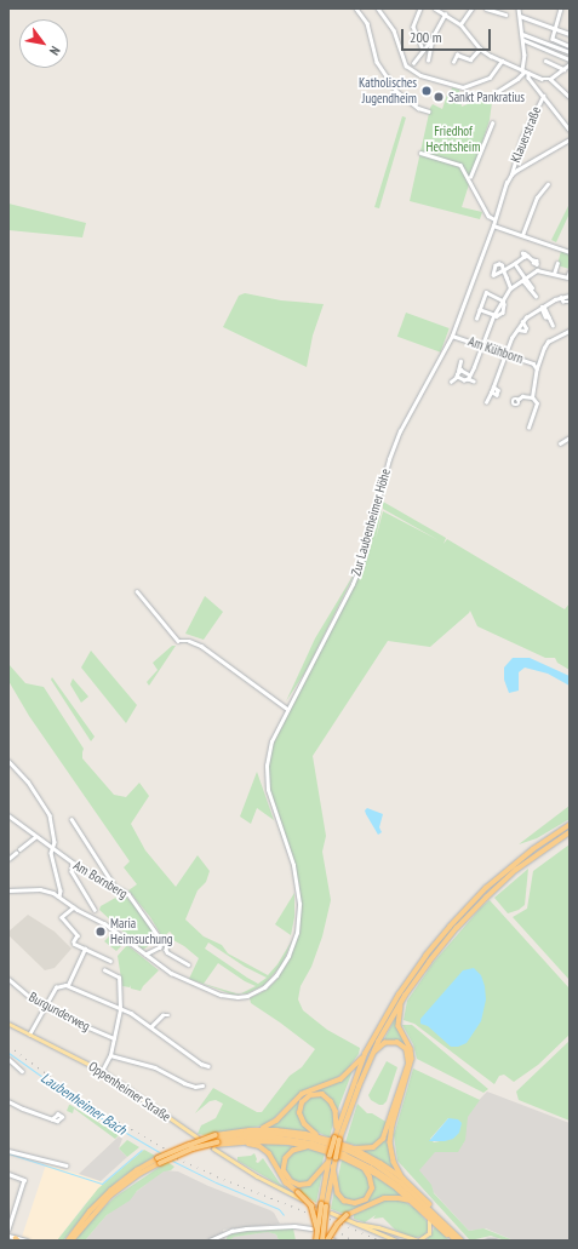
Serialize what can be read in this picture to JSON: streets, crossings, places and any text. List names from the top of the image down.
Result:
{
  "streets": {
    "main road": ["Oppenheimer Straße"],
    "street": [
      "Klauerstraße",
      "Am Kühborn",
      "Zur Laubenheimer Höhe",
      "Am Bornberg",
      "Burgunderweg"
    ]
  },
  "crossings": [
    ["Klauerstraße", "Zur Laubenheimer Höhe"],
    ["Am Kühborn", "Zur Laubenheimer Höhe"]
  ],
  "water": ["Laubenheimer Bach"],
  "parks": ["Friedhof Hechtsheim"],
  "places": ["Katholisches Jugendheim", "Sankt Pankratius", "Maria Heimsuchung"],
  "scale_bar": "200 m",
  "north": "bottom right"
}
